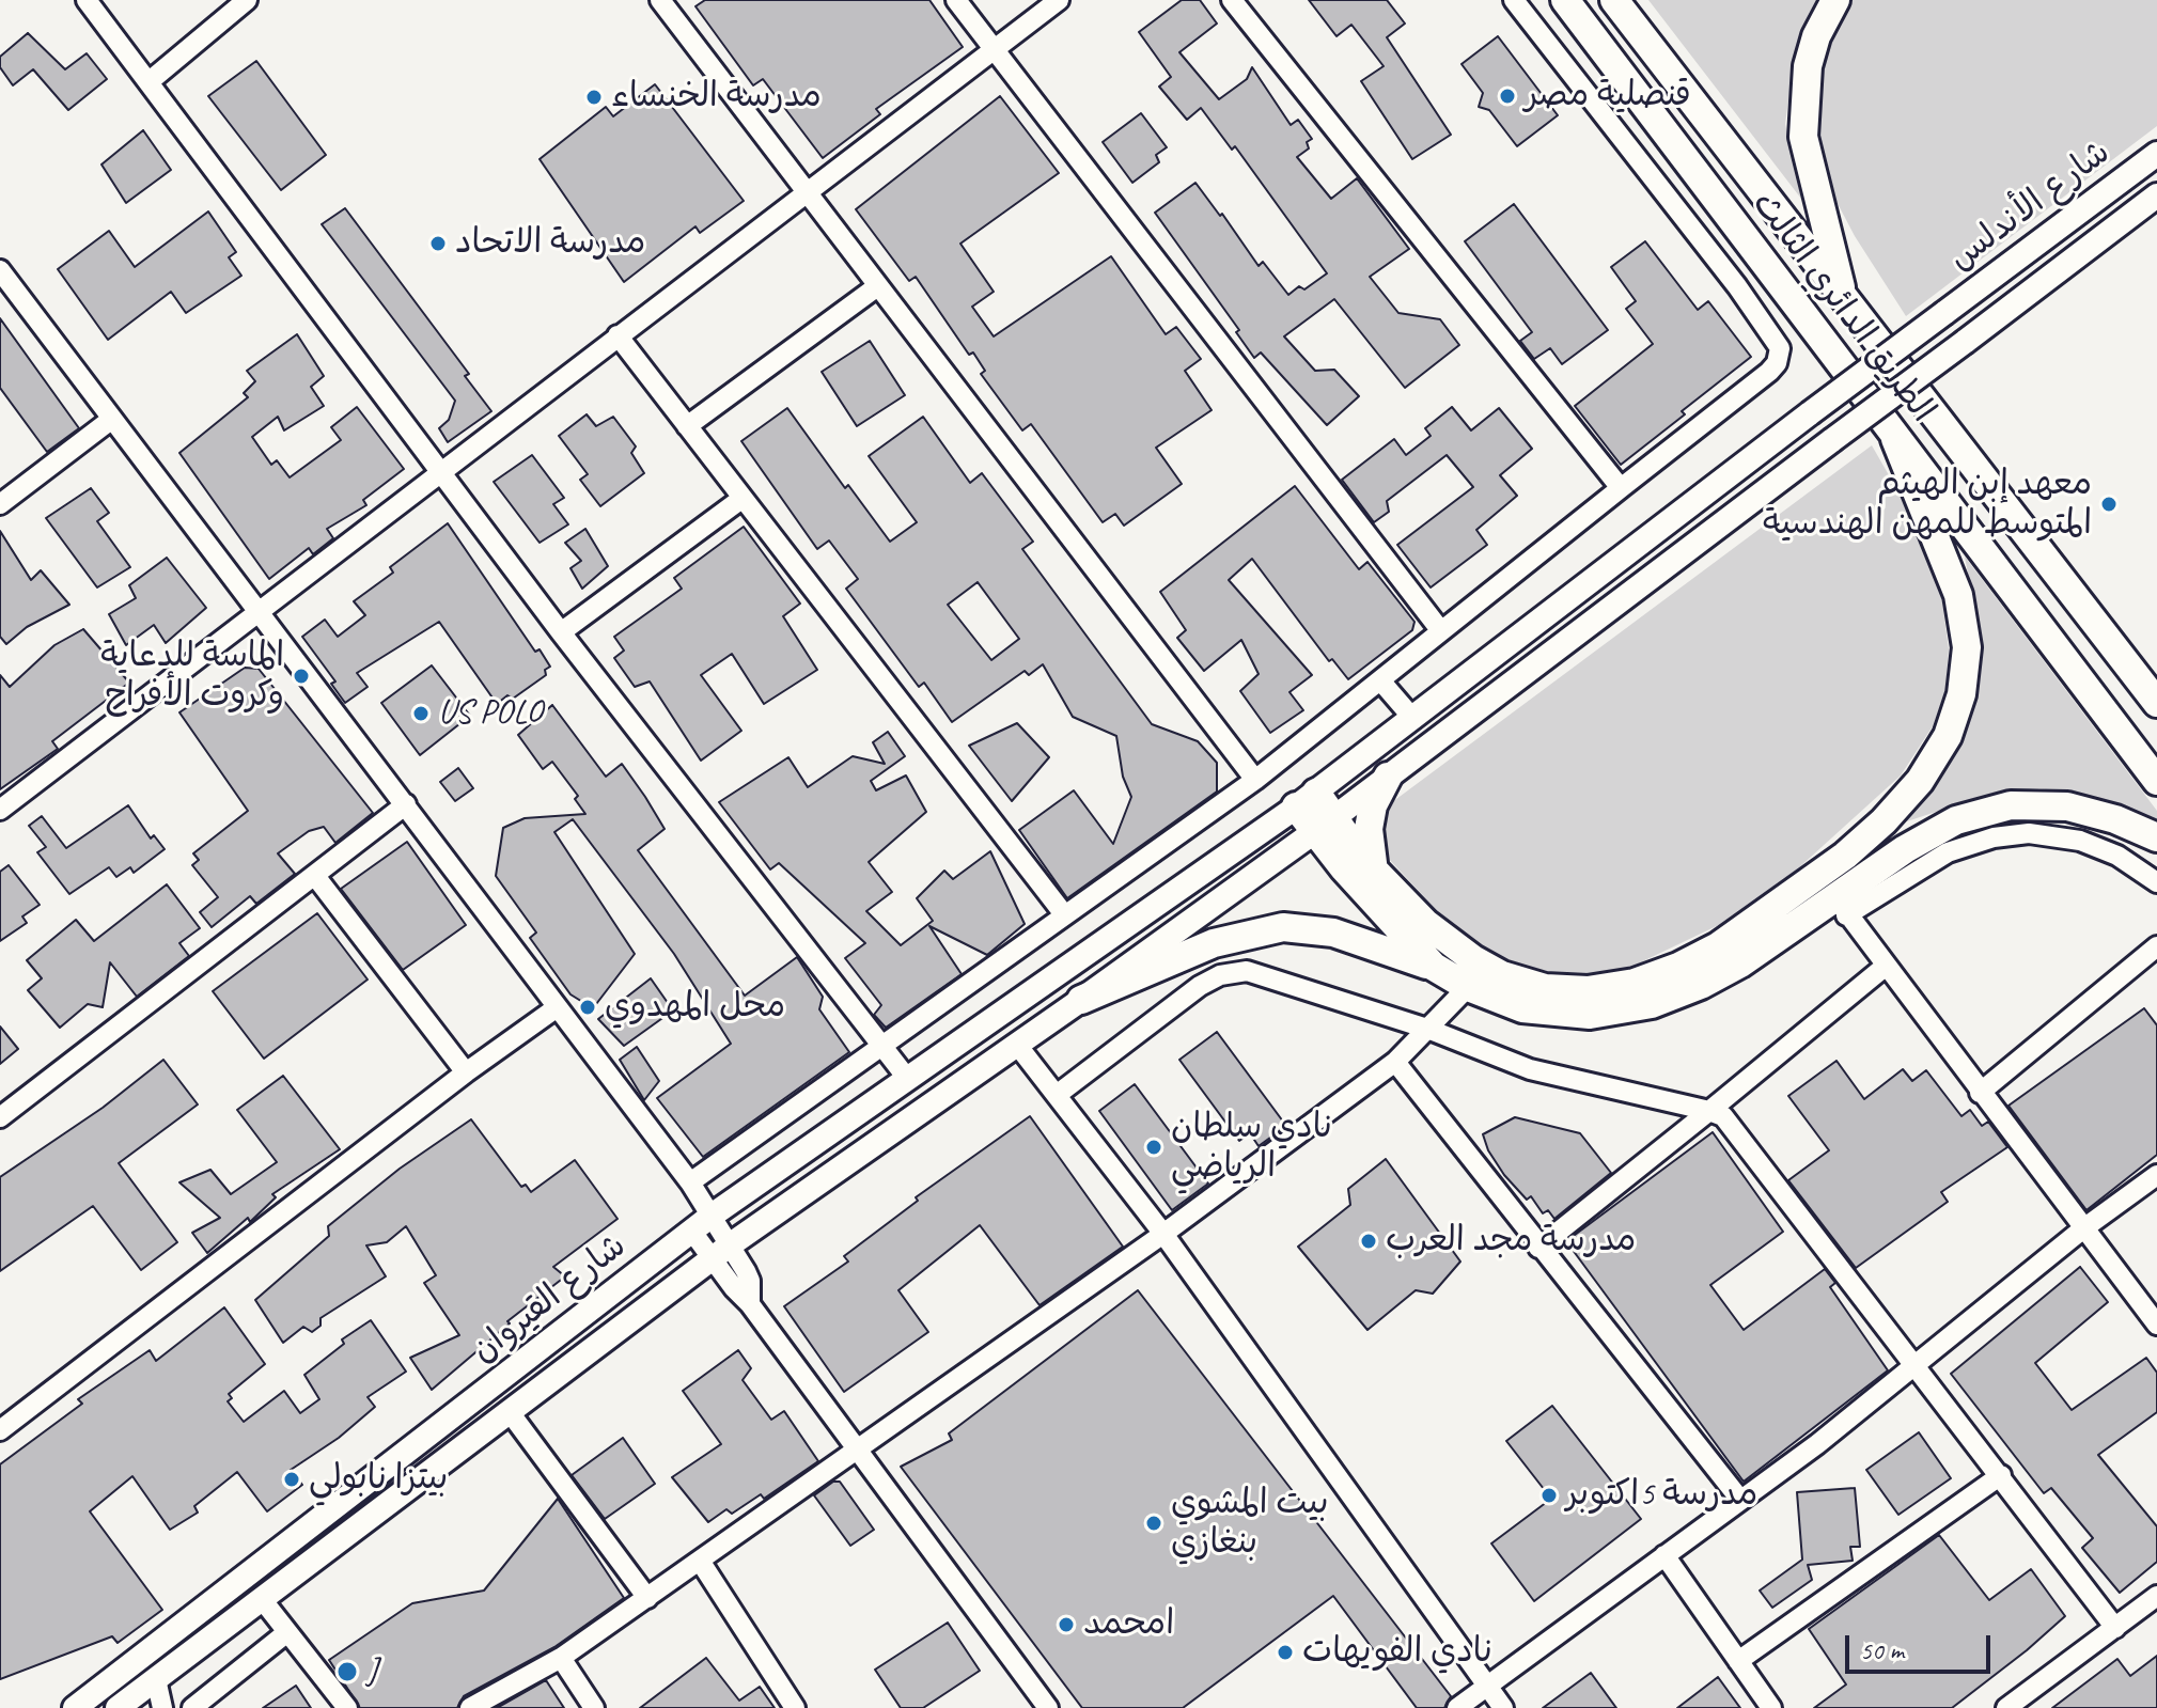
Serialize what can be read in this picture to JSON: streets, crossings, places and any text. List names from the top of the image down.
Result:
{
  "streets": {
    "highway": ["الطريق الدائري الثالث"],
    "main road": ["شارع الأندلس", "شارع القيروان"]
  },
  "crossings": [
    ["شارع الأندلس", "شارع القيروان"]
  ],
  "places": [
    "قنصلية مصر",
    "مدرسة الخنساء",
    "مدرسة الاتحاد",
    "معهد إبن الهيثم المتوسط للمهن الهندسية",
    "الماسة للدعاية وكروت الأفراح",
    "US POLO",
    "محل المهدوي",
    "نادي سلطان الرياضي",
    "مدرسة مجد العرب",
    "بيتزا نابولي",
    "مدرسة 5اكتوبر",
    "بيت المشوي بنغازي",
    "امحمد",
    "نادي الفويهات",
    "J"
  ],
  "scale_bar": "50 m"
}
